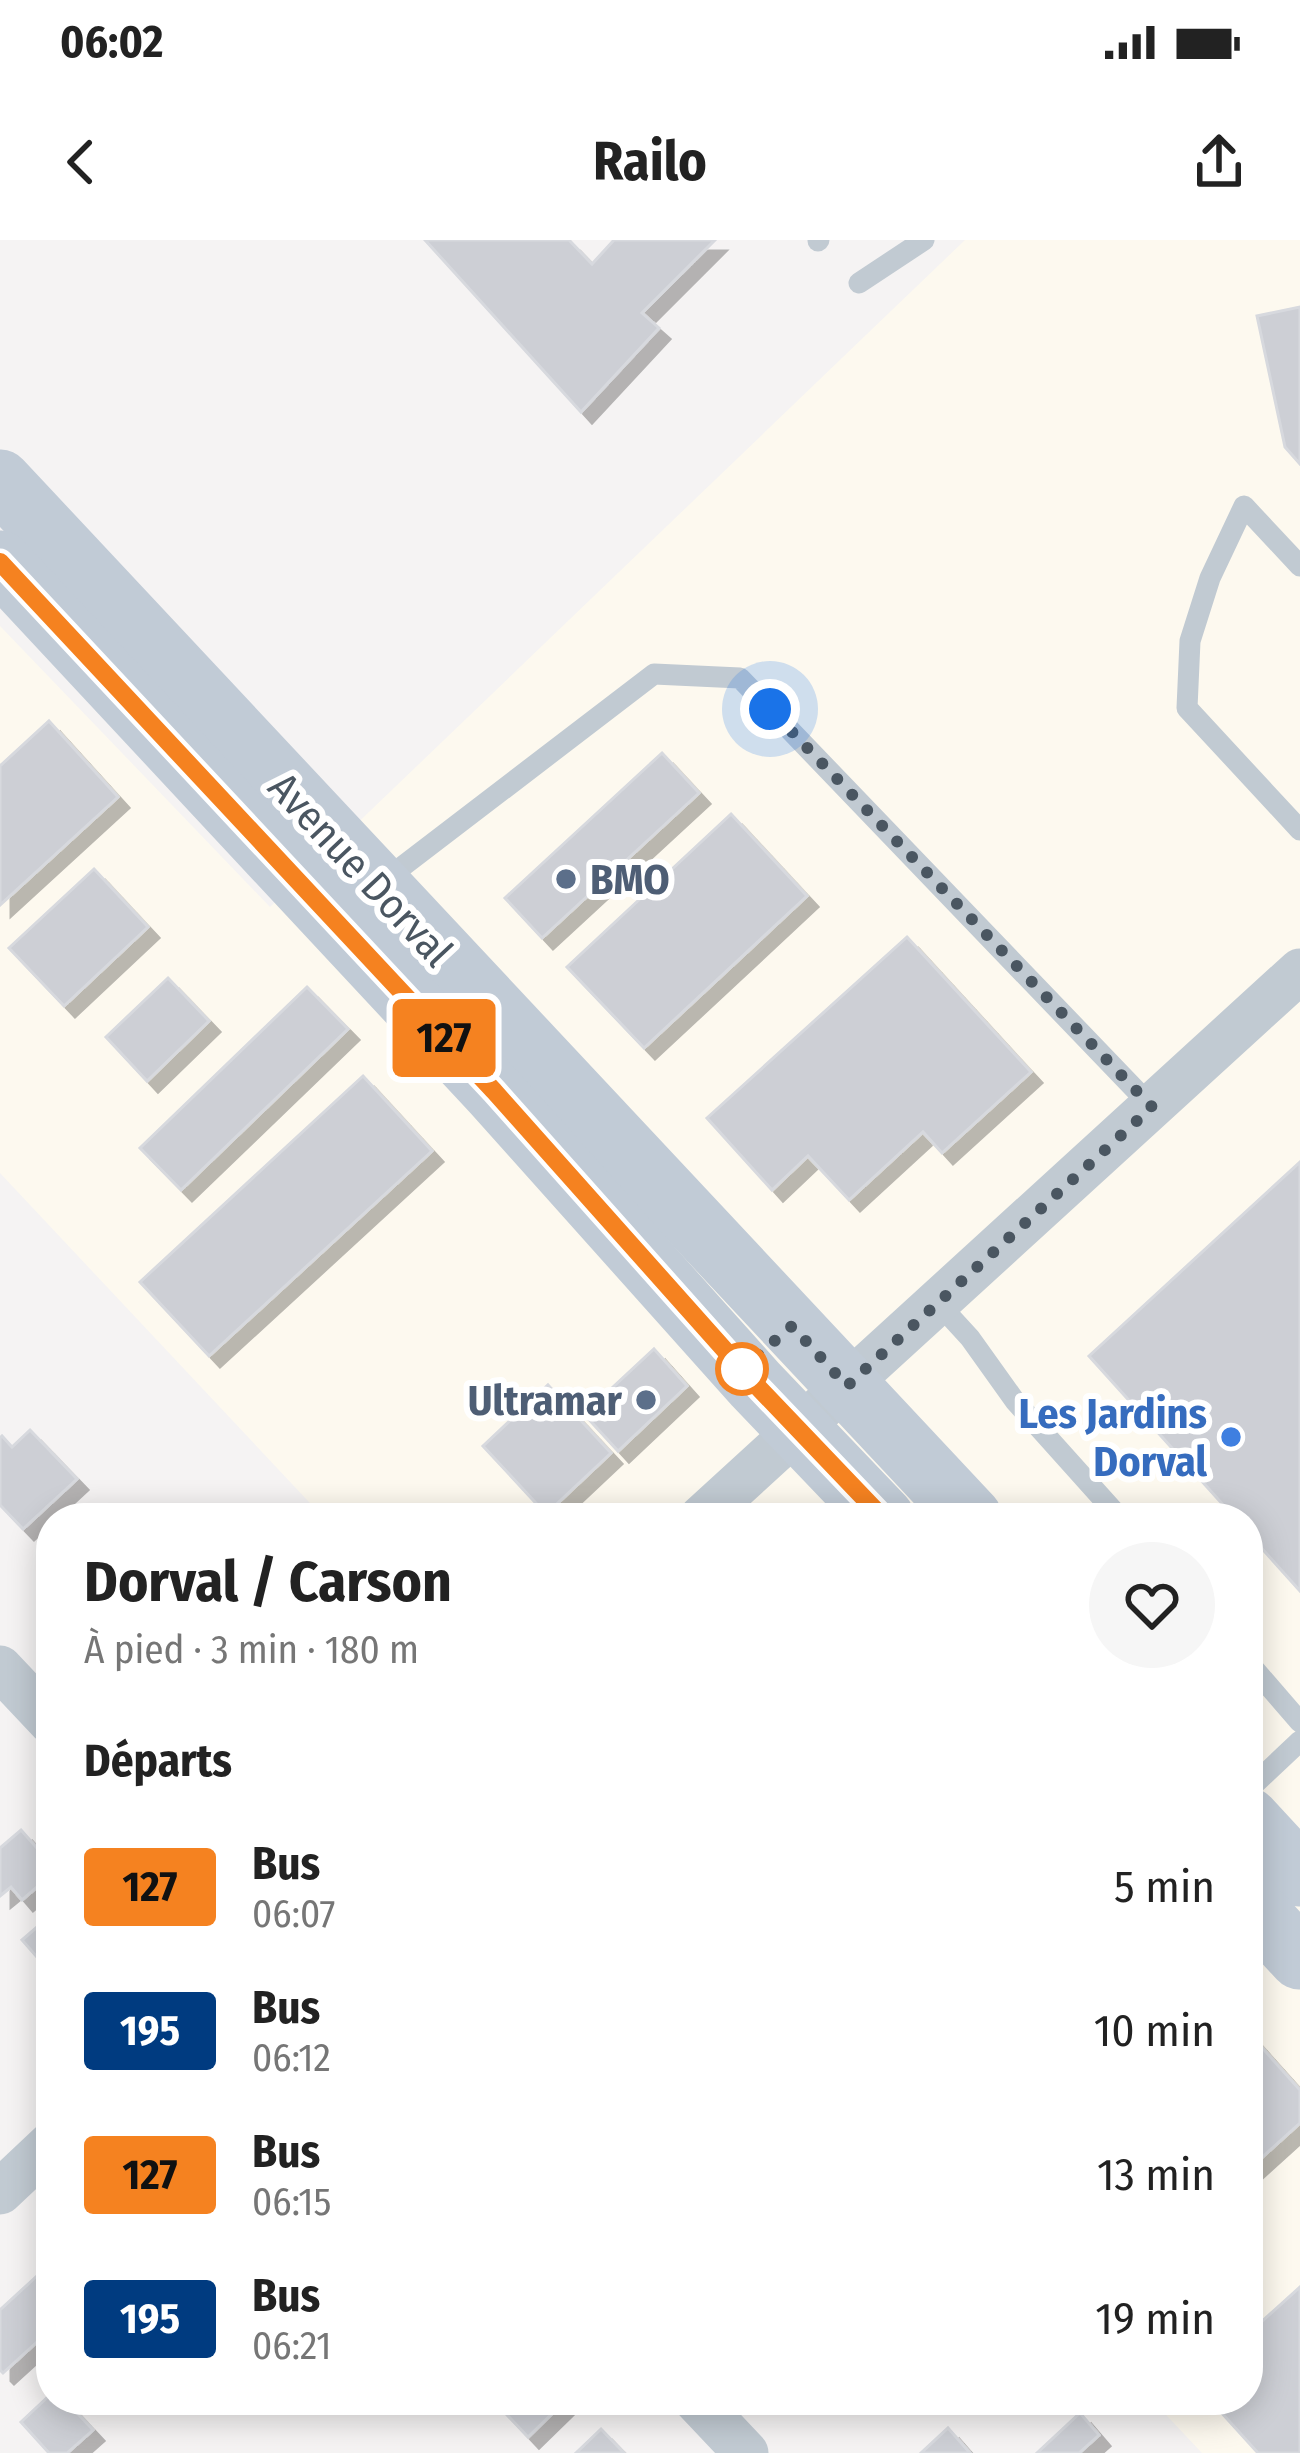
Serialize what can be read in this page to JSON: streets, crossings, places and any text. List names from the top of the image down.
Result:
{
  "streets": {
    "street": ["Avenue Dorval"]
  },
  "places": ["BMO", "Ultramar", "Les Jardins Dorval"],
  "lines": ["bus line 127"],
  "page": {
    "status": "06:02",
    "header": "Railo",
    "on_map": "127",
    "heading": [
      ["Dorval / Carson", "À pied · 3 min · 180 m"],
      "Départs"
    ],
    "list": [
      {
        "mark": "127",
        "name": "Bus",
        "note": "06:07",
        "value": "5 min"
      },
      {
        "mark": "195",
        "name": "Bus",
        "note": "06:12",
        "value": "10 min"
      },
      {
        "mark": "127",
        "name": "Bus",
        "note": "06:15",
        "value": "13 min"
      },
      {
        "mark": "195",
        "name": "Bus",
        "note": "06:21",
        "value": "19 min"
      }
    ]
  }
}
